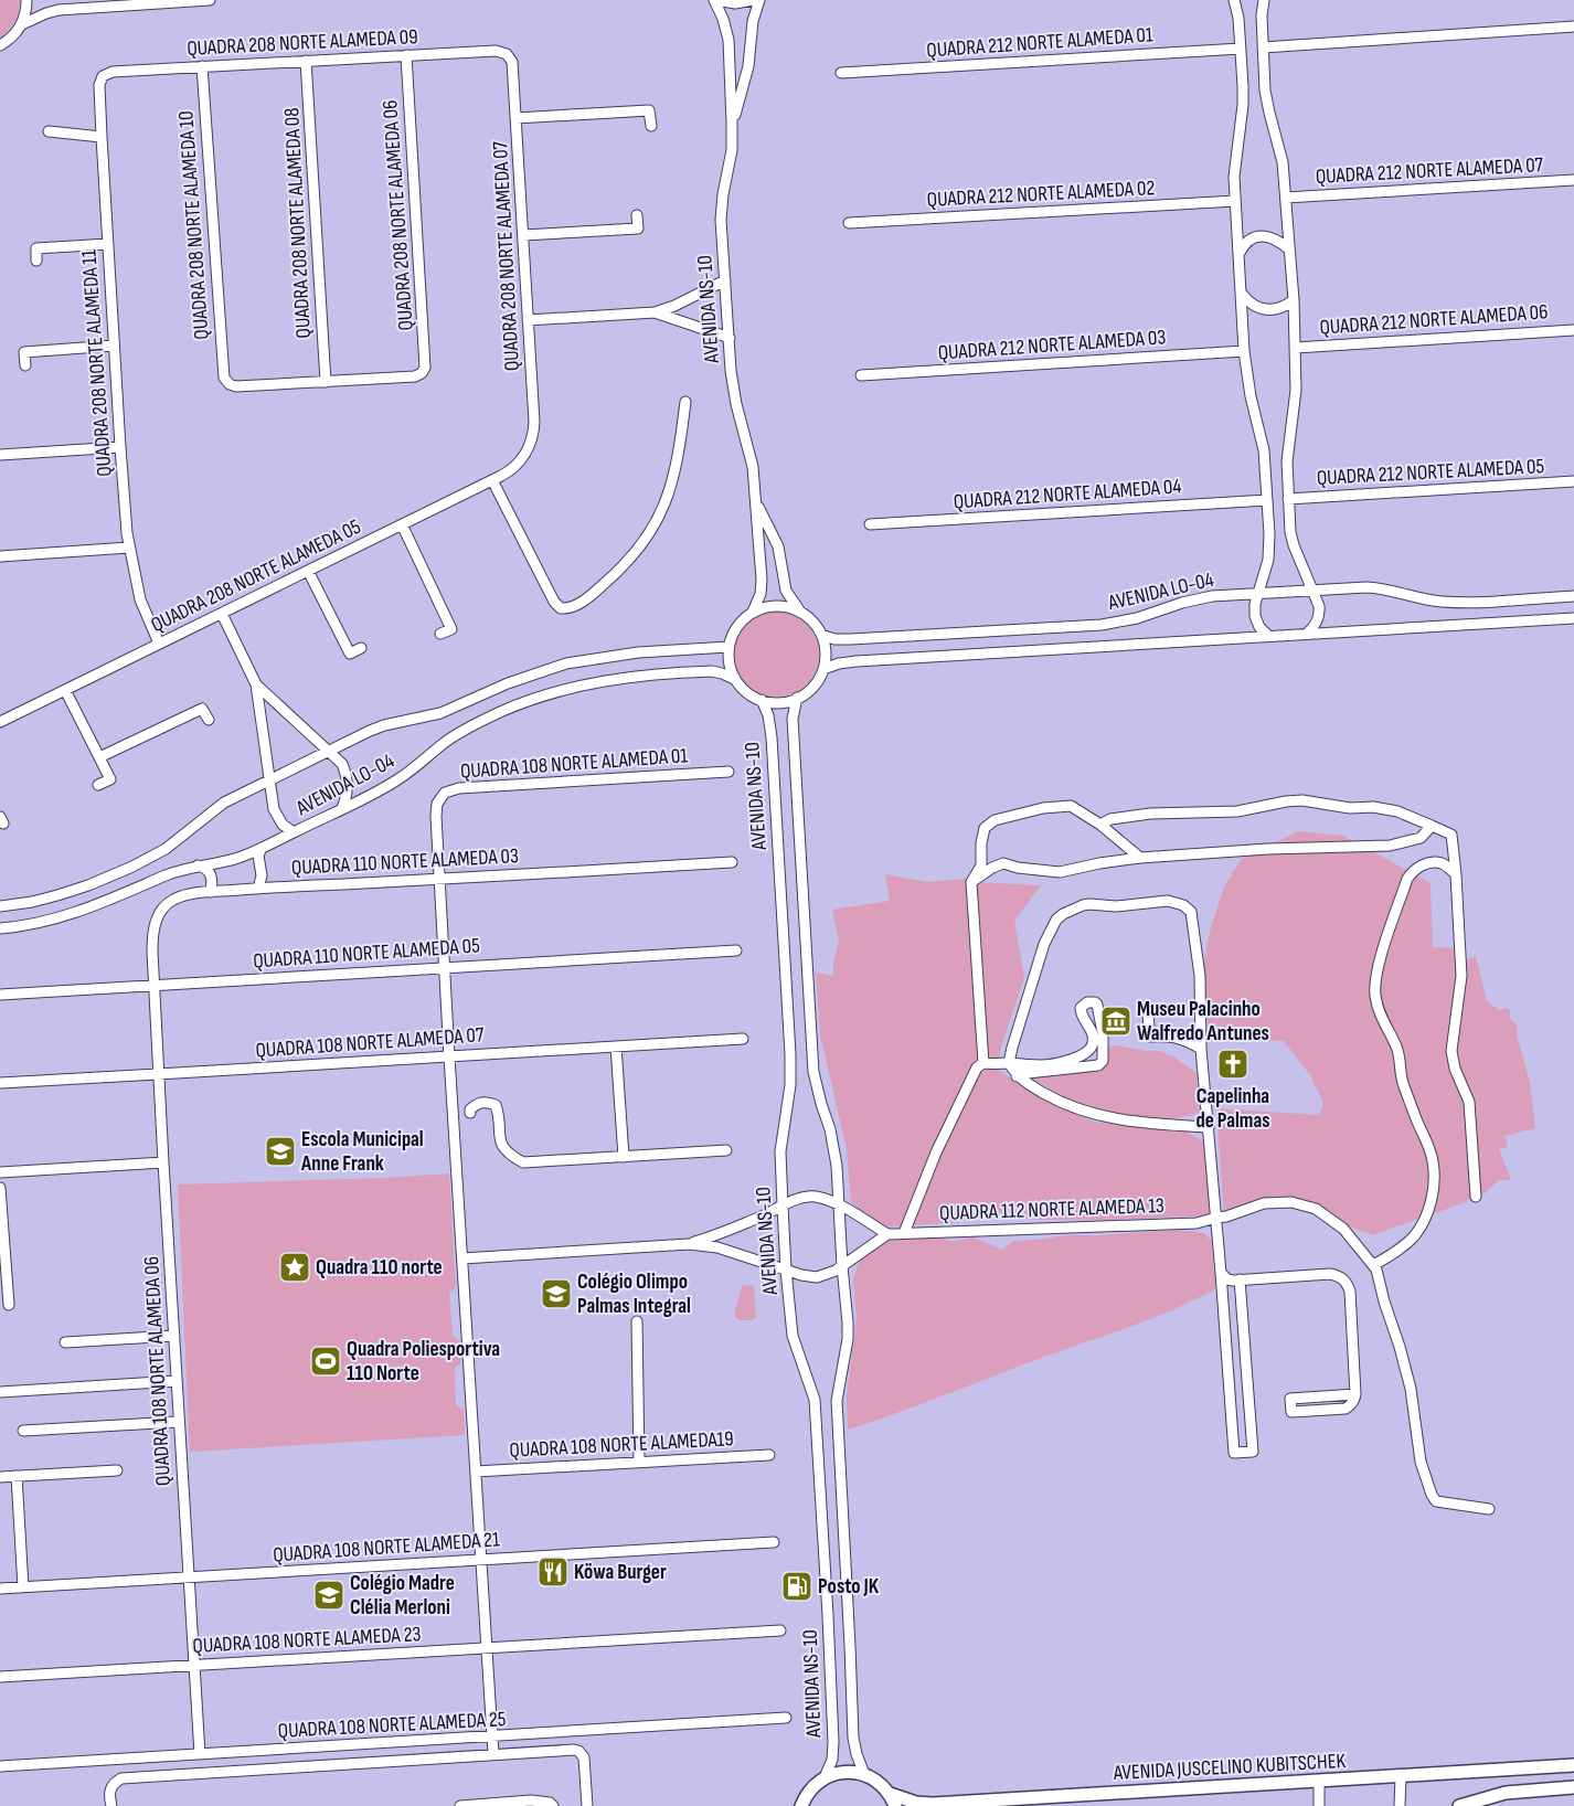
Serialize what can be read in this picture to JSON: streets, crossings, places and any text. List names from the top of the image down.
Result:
{
  "streets": {
    "main road": ["AVENIDA JUSCELINO KUBITSCHEK"],
    "street": [
      "QUADRA 208 NORTE ALAMEDA 09",
      "QUADRA 212 NORTE ALAMEDA 01",
      "QUADRA 212 NORTE ALAMEDA 07",
      "QUADRA 212 NORTE ALAMEDA 02",
      "QUADRA 208 NORTE ALAMEDA 06",
      "QUADRA 208 NORTE ALAMEDA 08",
      "QUADRA 208 NORTE ALAMEDA 10",
      "QUADRA 208 NORTE ALAMEDA 07",
      "AVENIDA NS-10",
      "QUADRA 212 NORTE ALAMEDA 06",
      "QUADRA 212 NORTE ALAMEDA 03",
      "QUADRA 208 NORTE ALAMEDA 11",
      "QUADRA 212 NORTE ALAMEDA 05",
      "QUADRA 212 NORTE ALAMEDA 04",
      "QUADRA 208 NORTE ALAMEDA 05",
      "AVENIDA LO-04",
      "QUADRA 108 NORTE ALAMEDA 01",
      "QUADRA 110 NORTE ALAMEDA 03",
      "QUADRA 110 NORTE ALAMEDA 05",
      "QUADRA 108 NORTE ALAMEDA 07",
      "QUADRA 112 NORTE ALAMEDA 13",
      "QUADRA 108 NORTE ALAMEDA 06",
      "QUADRA 108 NORTE ALAMEDA19",
      "QUADRA 108 NORTE ALAMEDA 21",
      "QUADRA 108 NORTE ALAMEDA 23",
      "QUADRA 108 NORTE ALAMEDA 25"
    ]
  },
  "crossings": [
    ["QUADRA 208 NORTE ALAMEDA 09", "QUADRA 208 NORTE ALAMEDA 06"],
    ["QUADRA 208 NORTE ALAMEDA 09", "QUADRA 208 NORTE ALAMEDA 08"],
    ["QUADRA 208 NORTE ALAMEDA 09", "QUADRA 208 NORTE ALAMEDA 10"],
    ["QUADRA 208 NORTE ALAMEDA 09", "QUADRA 208 NORTE ALAMEDA 07"],
    ["QUADRA 208 NORTE ALAMEDA 09", "QUADRA 208 NORTE ALAMEDA 11"],
    ["QUADRA 208 NORTE ALAMEDA 06", "QUADRA 208 NORTE ALAMEDA 08"],
    ["QUADRA 208 NORTE ALAMEDA 06", "QUADRA 208 NORTE ALAMEDA 10"],
    ["QUADRA 208 NORTE ALAMEDA 08", "QUADRA 208 NORTE ALAMEDA 10"],
    ["QUADRA 208 NORTE ALAMEDA 07", "QUADRA 208 NORTE ALAMEDA 05"],
    ["AVENIDA NS-10", "AVENIDA LO-04"],
    ["QUADRA 208 NORTE ALAMEDA 11", "QUADRA 208 NORTE ALAMEDA 05"],
    ["QUADRA 108 NORTE ALAMEDA 01", "QUADRA 110 NORTE ALAMEDA 03"],
    ["QUADRA 108 NORTE ALAMEDA 01", "QUADRA 110 NORTE ALAMEDA 05"],
    ["QUADRA 108 NORTE ALAMEDA 01", "QUADRA 108 NORTE ALAMEDA 07"],
    ["QUADRA 108 NORTE ALAMEDA 01", "QUADRA 108 NORTE ALAMEDA19"],
    ["QUADRA 108 NORTE ALAMEDA 01", "QUADRA 108 NORTE ALAMEDA 21"],
    ["QUADRA 108 NORTE ALAMEDA 01", "QUADRA 108 NORTE ALAMEDA 23"],
    ["QUADRA 108 NORTE ALAMEDA 01", "QUADRA 108 NORTE ALAMEDA 25"],
    ["QUADRA 110 NORTE ALAMEDA 03", "QUADRA 110 NORTE ALAMEDA 05"],
    ["QUADRA 110 NORTE ALAMEDA 03", "QUADRA 108 NORTE ALAMEDA 06"],
    ["QUADRA 110 NORTE ALAMEDA 05", "QUADRA 108 NORTE ALAMEDA 06"],
    ["QUADRA 108 NORTE ALAMEDA 07", "QUADRA 108 NORTE ALAMEDA 06"],
    ["QUADRA 108 NORTE ALAMEDA 06", "QUADRA 108 NORTE ALAMEDA 21"],
    ["QUADRA 108 NORTE ALAMEDA 06", "QUADRA 108 NORTE ALAMEDA 23"],
    ["QUADRA 108 NORTE ALAMEDA 06", "QUADRA 108 NORTE ALAMEDA 25"]
  ],
  "places": {
    "museum": ["Museu Palacinho Walfredo Antunes"],
    "church": ["Capelinha de Palmas"],
    "school or university": ["Escola Municipal Anne Frank", "Colégio Olimpo Palmas Integral", "Colégio Madre Clélia Merloni"],
    "place": ["Quadra 110 norte"],
    "sports": ["Quadra Poliesportiva 110 Norte"],
    "restaurant": ["Köwa Burger"],
    "fuel station": ["Posto JK"]
  }
}
